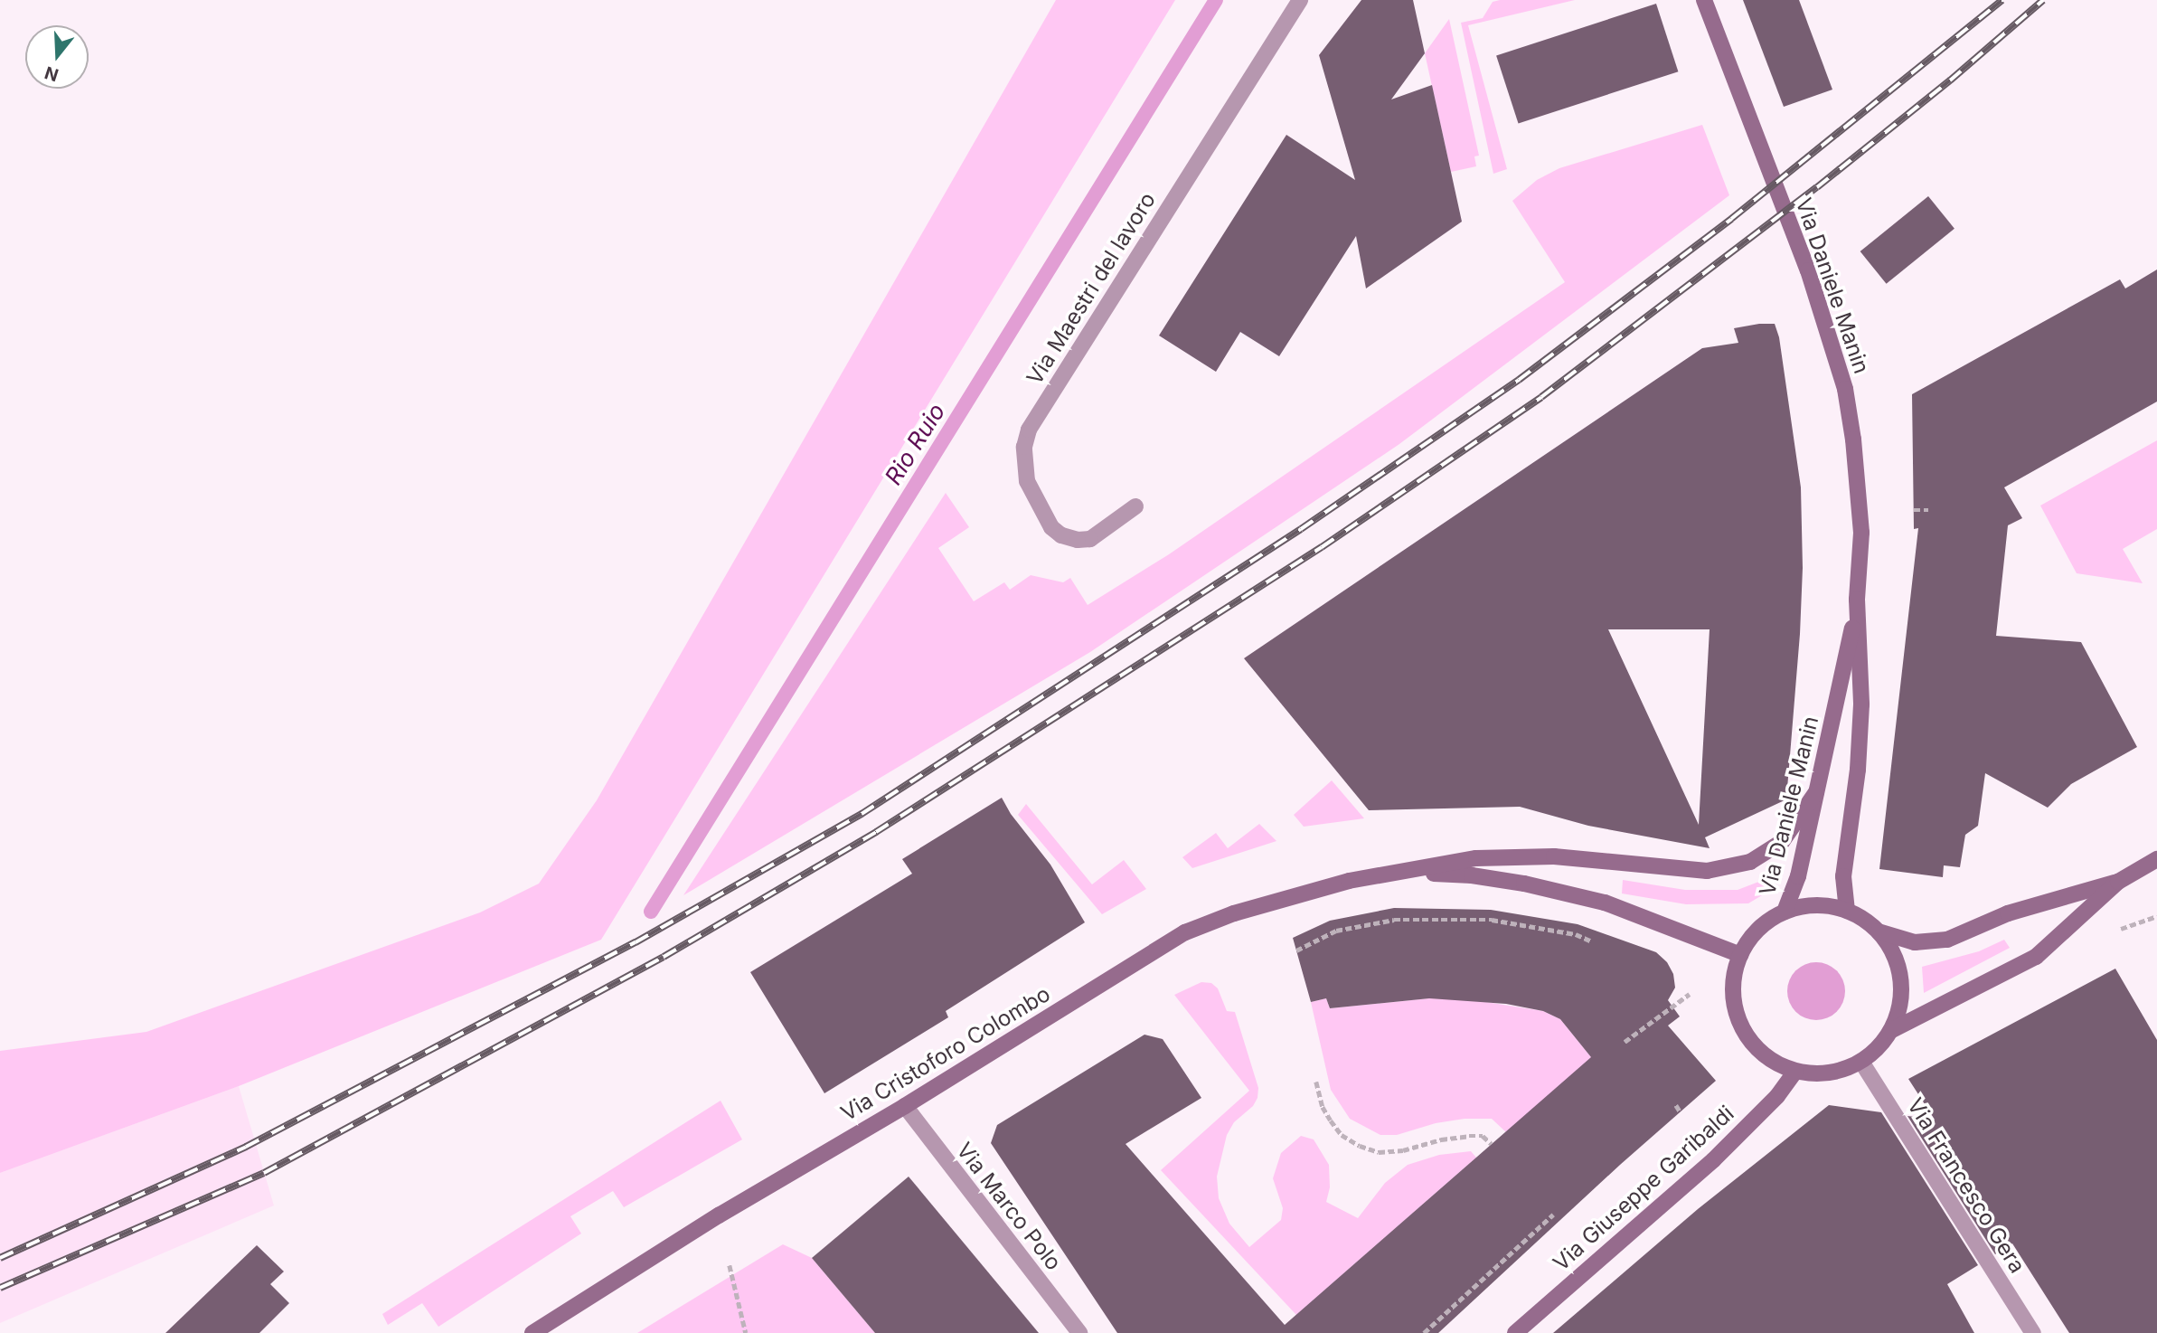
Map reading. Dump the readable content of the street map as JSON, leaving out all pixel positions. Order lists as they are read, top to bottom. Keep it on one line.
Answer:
{"streets":{"street":["Via Daniele Manin","Via Maestri del lavoro","Via Cristoforo Colombo","Via Francesco Gera","Via Giuseppe Garibaldi","Via Marco Polo"]},"crossings":[["Via Daniele Manin","Via Cristoforo Colombo"],["Via Daniele Manin","Via Francesco Gera"],["Via Daniele Manin","Via Giuseppe Garibaldi"],["Via Cristoforo Colombo","Via Francesco Gera"],["Via Cristoforo Colombo","Via Giuseppe Garibaldi"],["Via Cristoforo Colombo","Via Marco Polo"],["Via Francesco Gera","Via Giuseppe Garibaldi"]],"water":["Rio Ruio"],"north":"bottom"}
